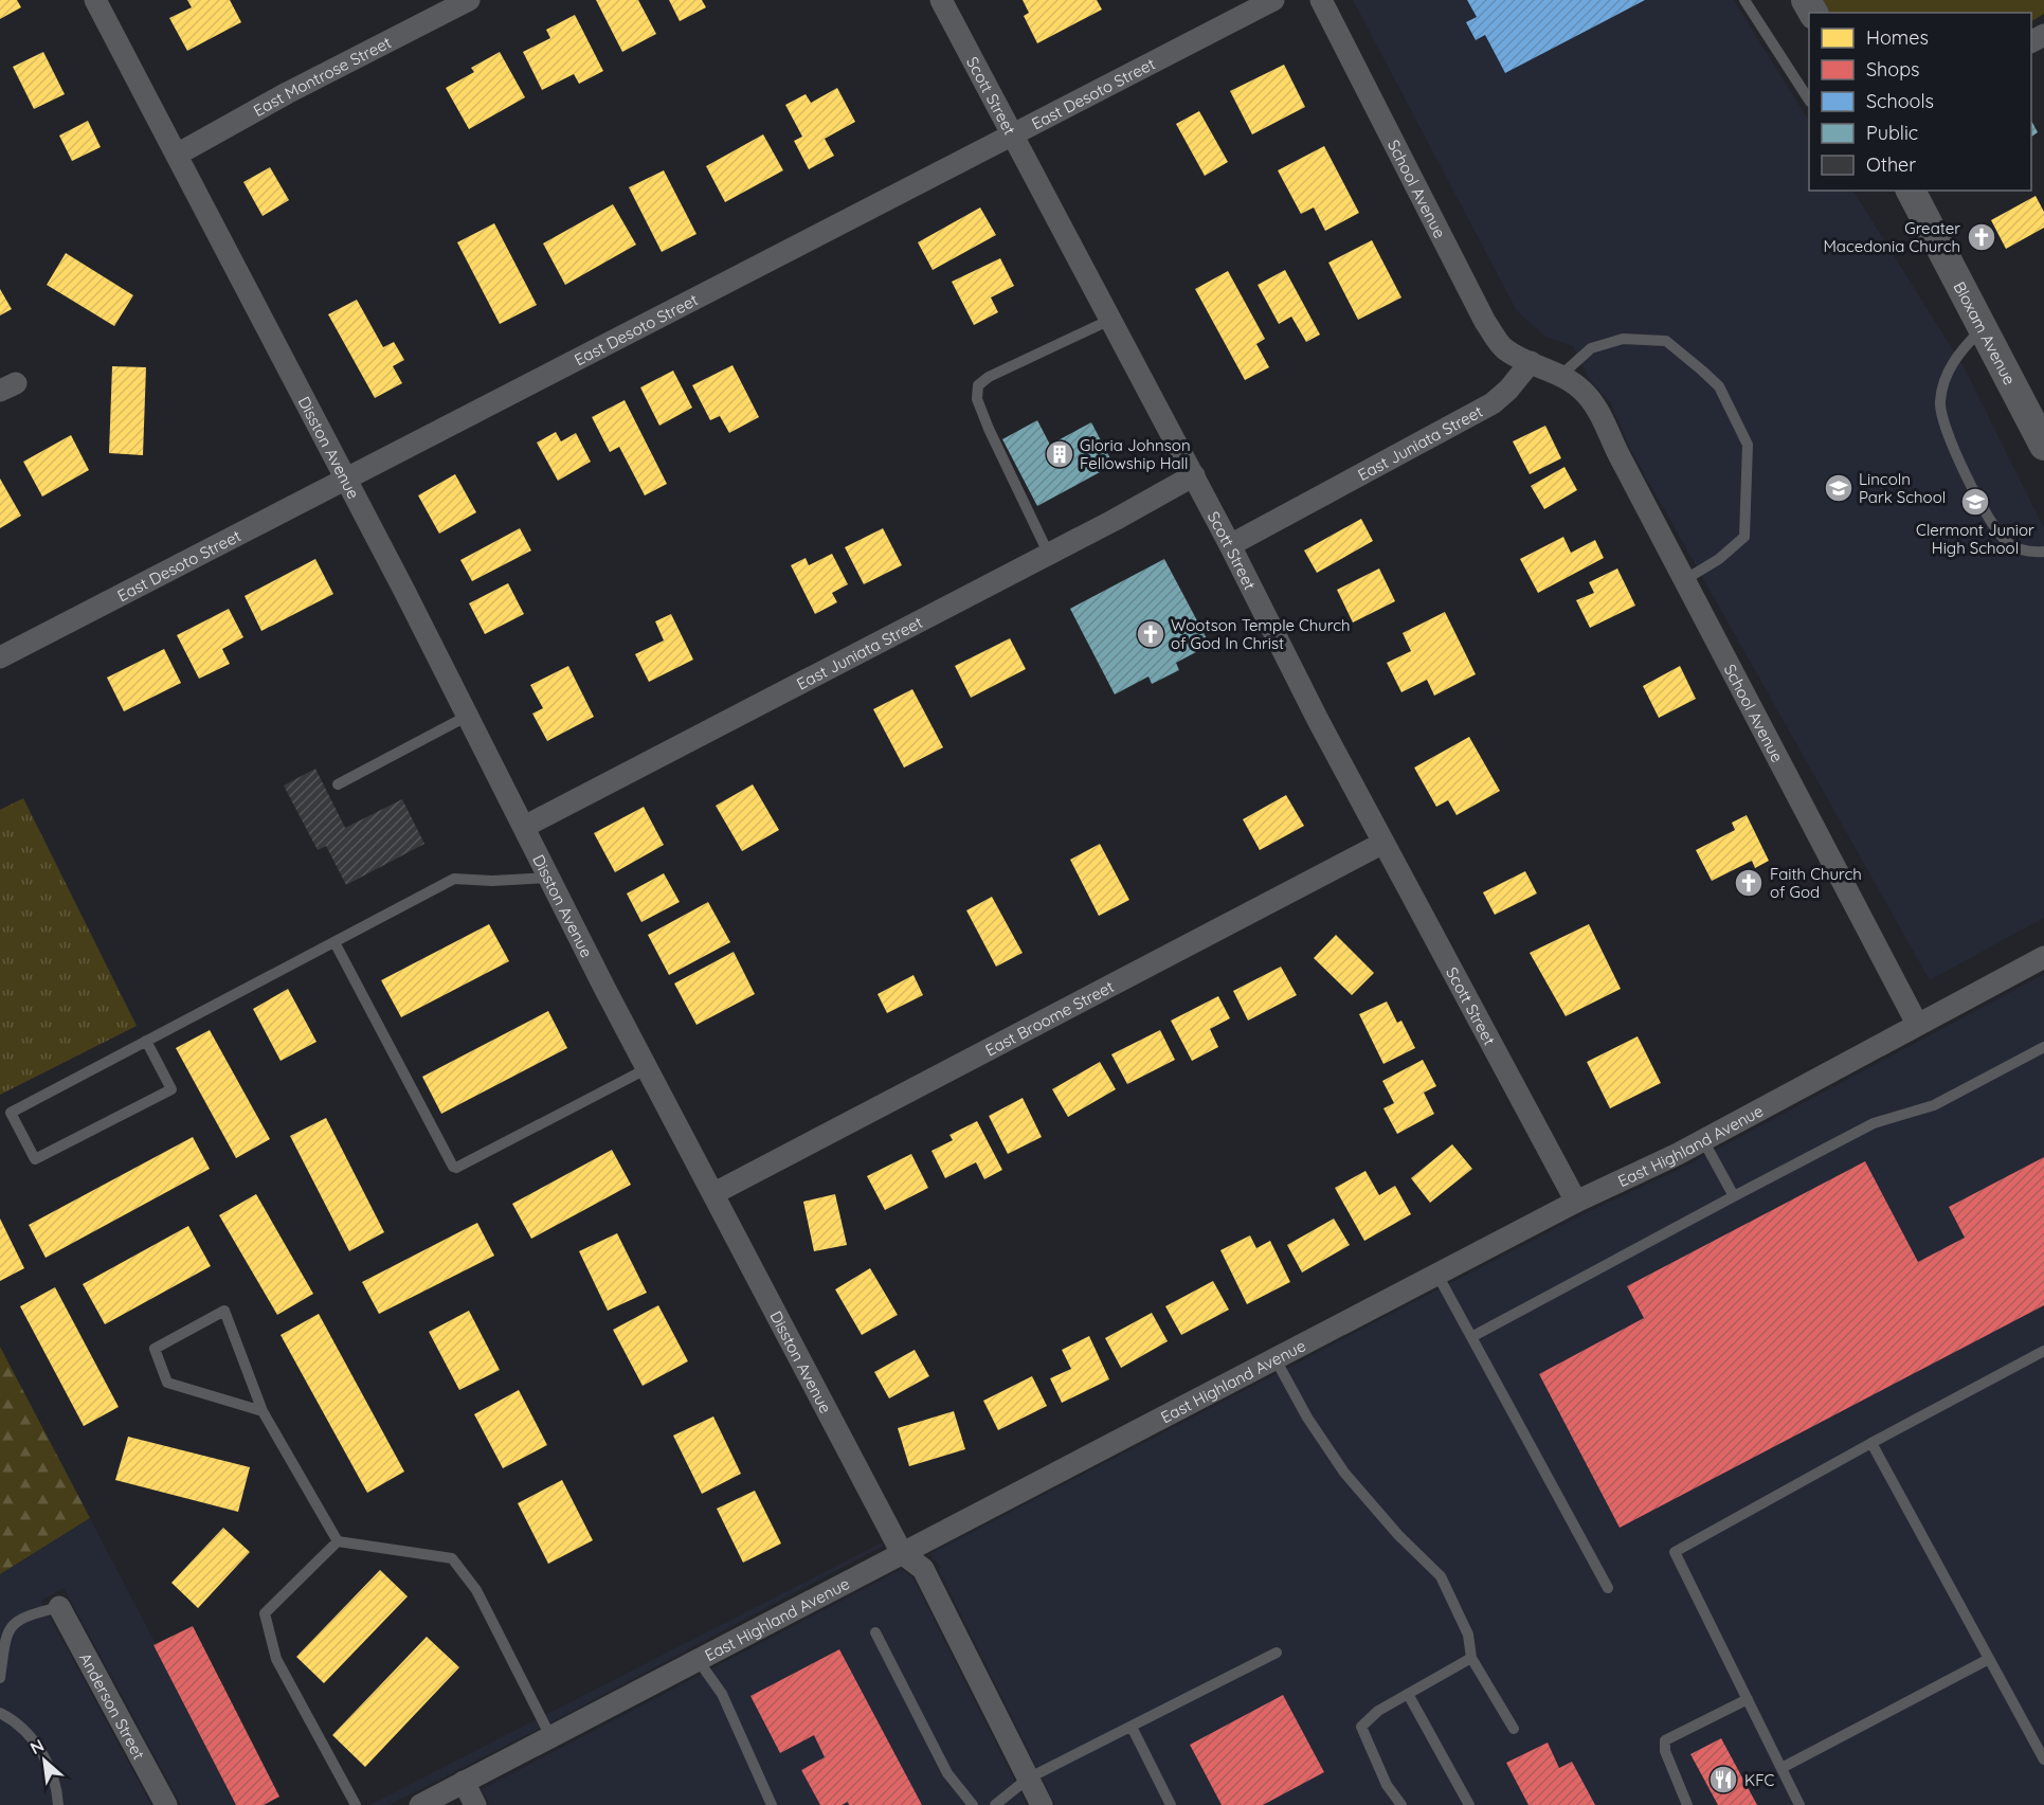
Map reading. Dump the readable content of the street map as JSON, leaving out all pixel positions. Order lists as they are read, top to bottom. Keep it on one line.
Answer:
{"streets":{"street":["East Montrose Street","East Desoto Street","Scott Street","School Avenue","Bloxam Avenue","East Juniata Street","Disston Avenue","East Broome Street","East Highland Avenue","Anderson Street"]},"crossings":[["East Montrose Street","Disston Avenue"],["East Desoto Street","Scott Street"],["East Desoto Street","Disston Avenue"],["Scott Street","East Juniata Street"],["Scott Street","East Broome Street"],["Scott Street","East Highland Avenue"],["School Avenue","East Juniata Street"],["School Avenue","East Highland Avenue"],["East Juniata Street","Disston Avenue"],["Disston Avenue","East Broome Street"],["Disston Avenue","East Highland Avenue"]],"places":{"church":["Greater Macedonia Church","Wootson Temple Church of God In Christ","Faith Church of God"],"building":["Gloria Johnson Fellowship Hall"],"school or university":["Lincoln Park School","Clermont Junior High School"],"restaurant":["KFC"]},"legend":["Homes","Shops","Schools","Public","Other"],"north":"top left"}
